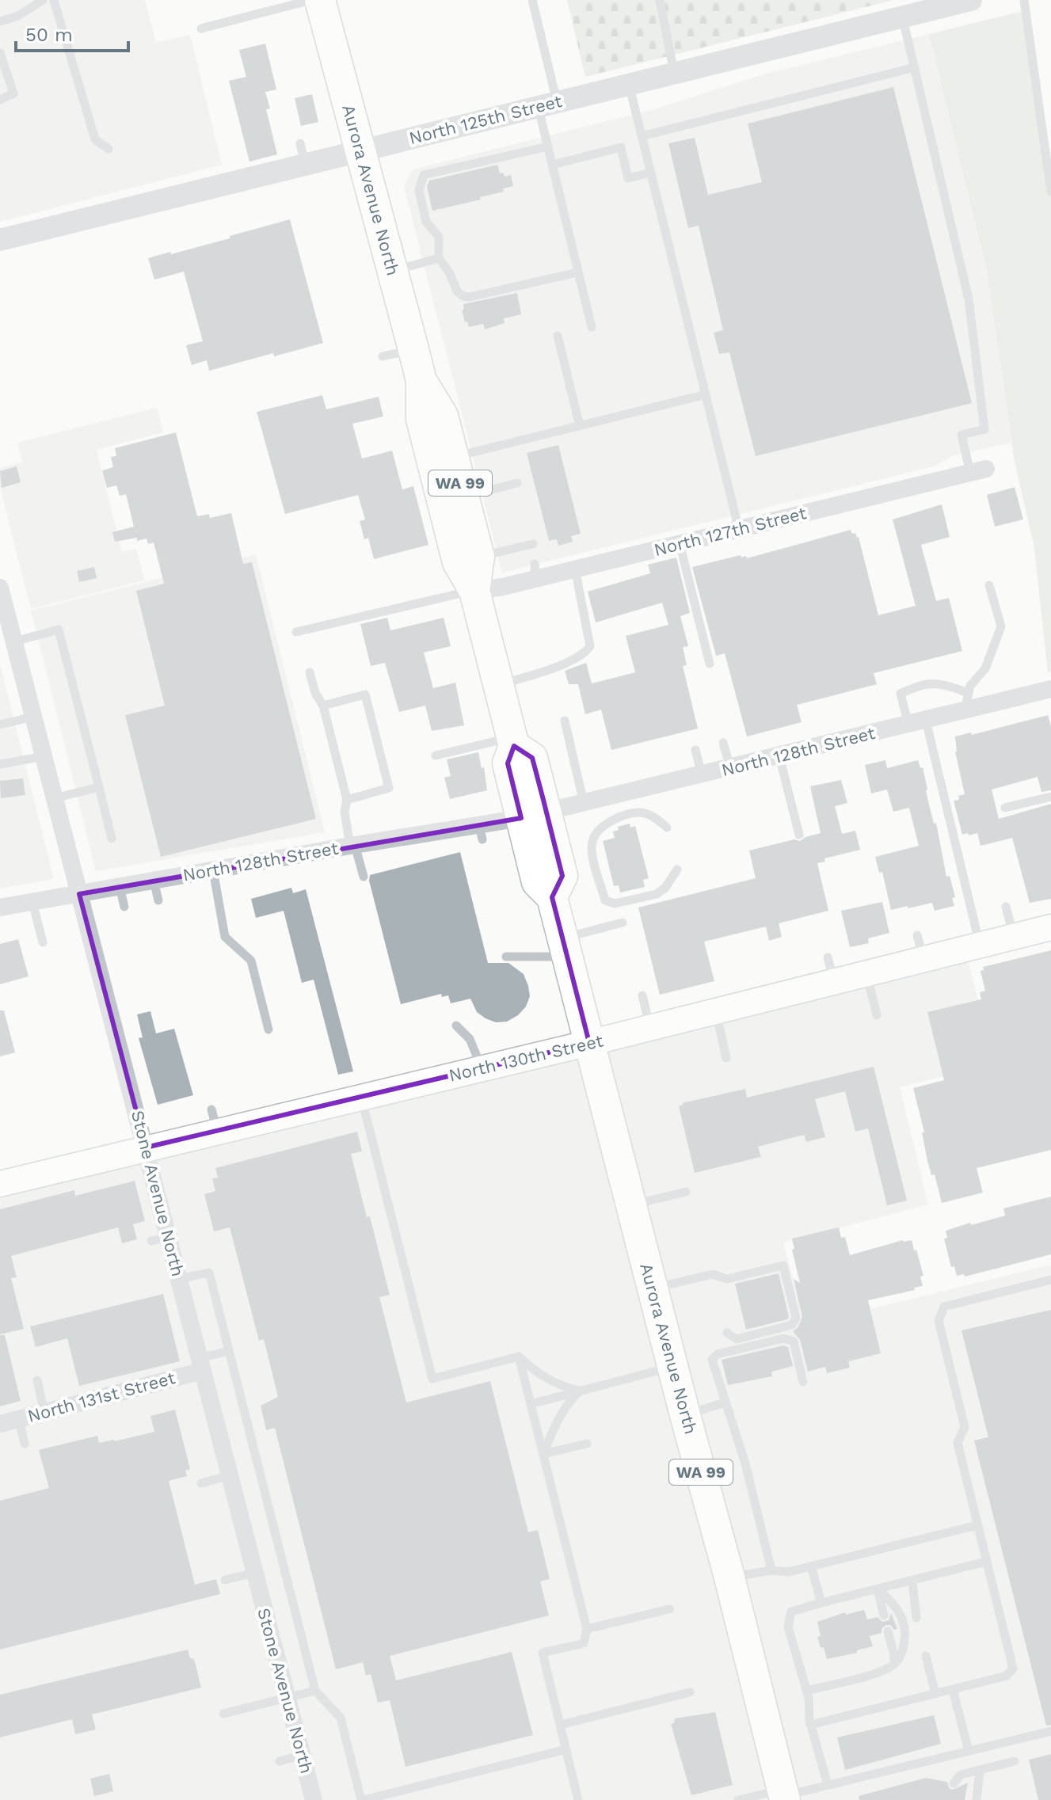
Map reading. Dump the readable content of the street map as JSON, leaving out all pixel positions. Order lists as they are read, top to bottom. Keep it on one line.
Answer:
{"streets":{"highway":["Aurora Avenue North","WA 99"],"main road":["North 130th Street"],"street":["North 125th Street","North 127th Street","North 128th Street","Stone Avenue North","North 131st Street"]},"crossings":[["North 125th Street","Aurora Avenue North"],["Aurora Avenue North","North 127th Street"],["Aurora Avenue North","North 128th Street"],["Aurora Avenue North","North 130th Street"],["North 128th Street","Stone Avenue North"],["North 130th Street","Stone Avenue North"],["Stone Avenue North","North 131st Street"]],"scale_bar":"50 m"}
